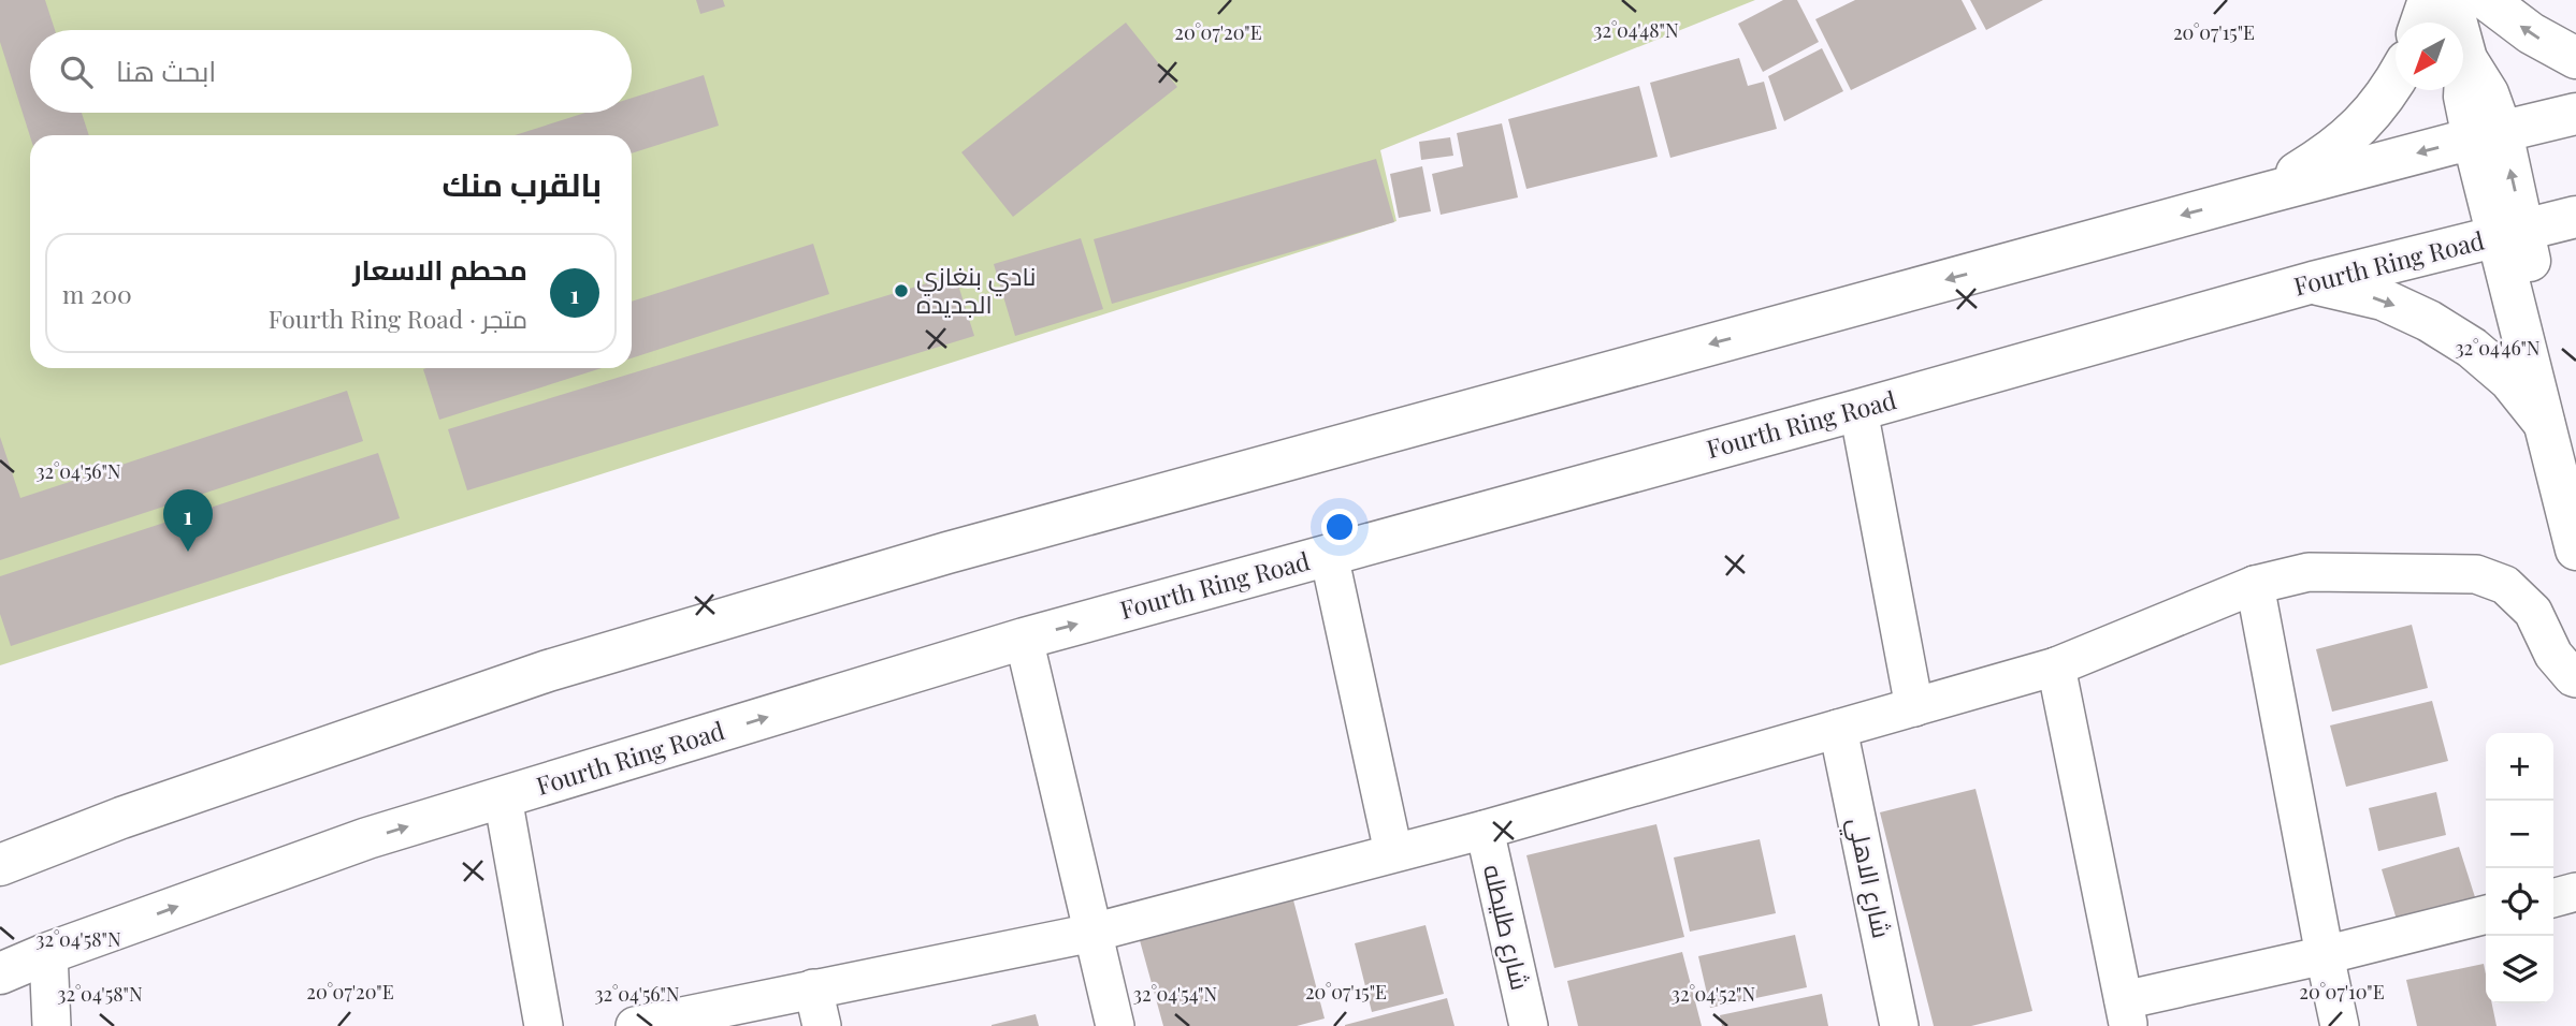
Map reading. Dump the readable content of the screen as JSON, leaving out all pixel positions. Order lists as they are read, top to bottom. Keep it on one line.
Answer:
{"streets":{"main road":["Fourth Ring Road"],"street":["شارع الاهلي","شارع طليطله"]},"places":["نادي بنغازي الجديده"],"north":"bottom left","page":{"search":"ابحث هنا","heading":"بالقرب منك","list":[{"mark":"1","name":"محطم الاسعار","note":"متجر · Fourth Ring Road","value":"200 m"}],"pins":"1","map_buttons":["+","−"]},"coordinates":["32°04'48\"N","20°07'20\"E","20°07'15\"E","32°04'46\"N","32°04'56\"N","32°04'58\"N","20°07'10\"E","32°04'54\"N","32°04'52\"N"]}
